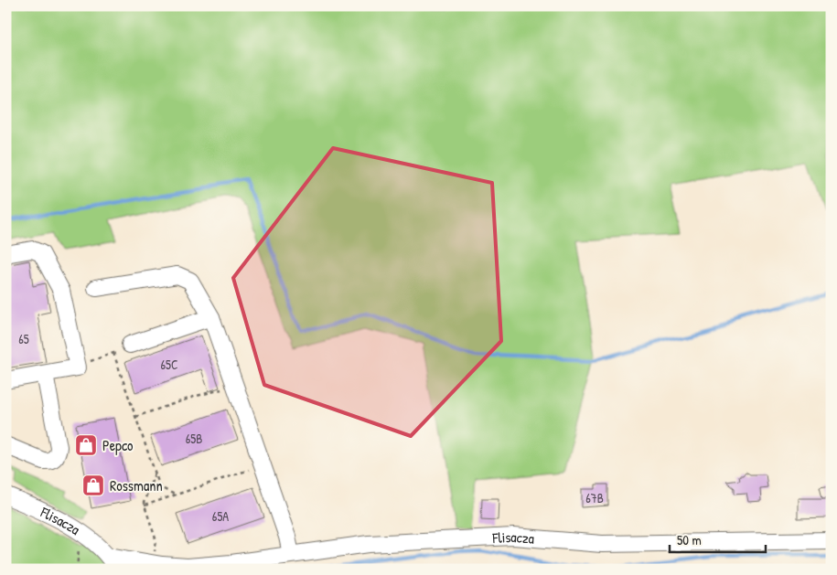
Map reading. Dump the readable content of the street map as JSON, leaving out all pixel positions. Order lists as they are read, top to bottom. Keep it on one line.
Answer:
{"streets":{"street":["Flisacza"]},"places":{"shop":["Pepco","Rossmann"]},"house_numbers":["65","65C","65B","67B","65A"],"scale_bar":"50 m"}
